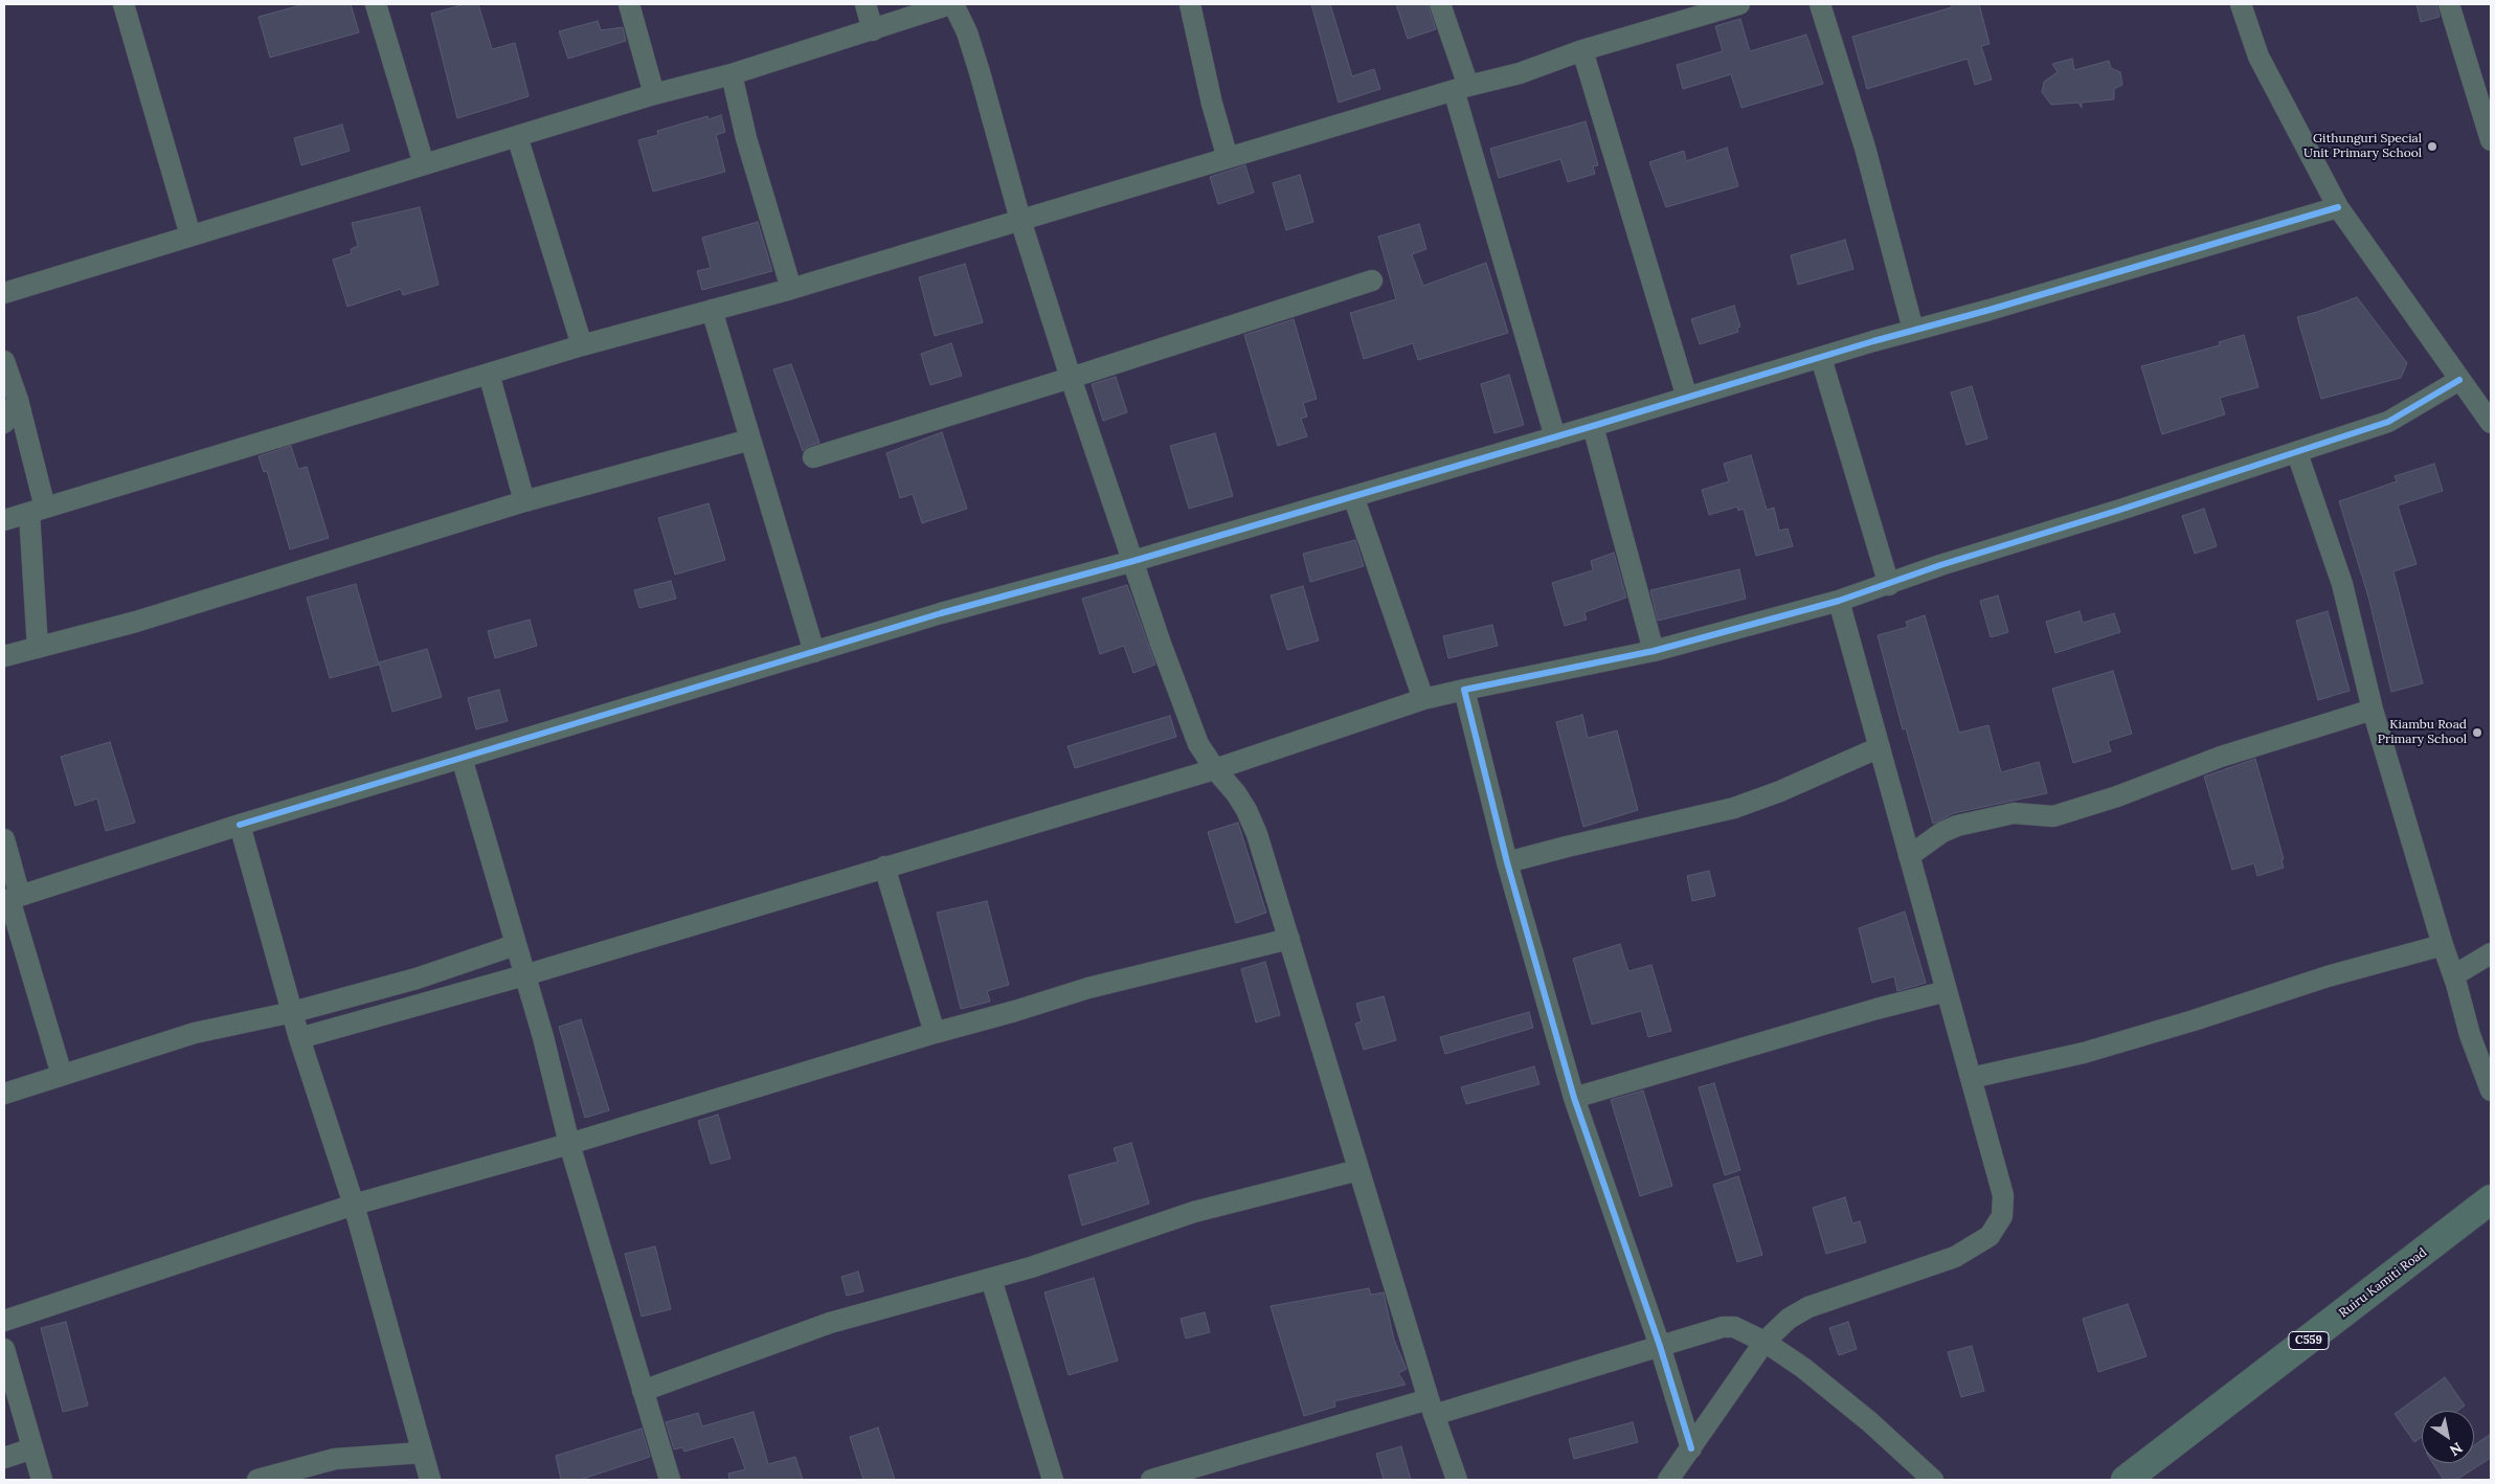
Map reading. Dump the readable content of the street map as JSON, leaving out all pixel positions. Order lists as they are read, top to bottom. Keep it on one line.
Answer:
{"streets":{"main road":["Ruiru Kamiti Road","C559"]},"places":["Githunguri Special Unit Primary School","Kiambu Road Primary School"],"north":"bottom right"}
